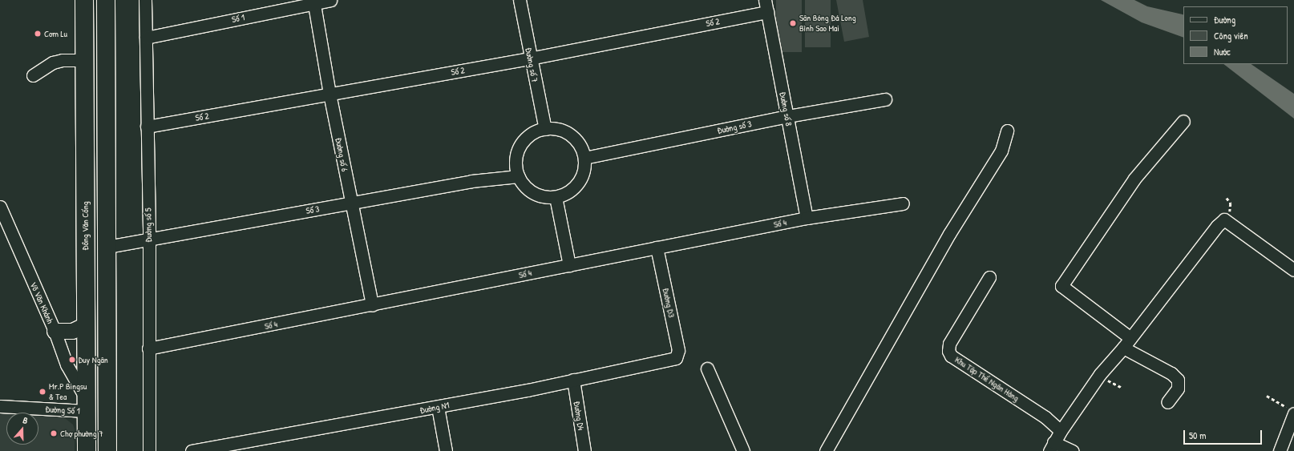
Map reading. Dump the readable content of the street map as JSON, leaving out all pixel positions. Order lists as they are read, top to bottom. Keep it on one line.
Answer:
{"streets":{"highway":["Đồng Văn Cống"],"street":["Số 1","Số 2","Đường số 7","Đường số 8","Đường số 3","Đường số 6","Số 3","Số 4","Đường số 5","Võ Văn Khánh","Đường D3","Khu Tập Thể Ngân Hàng","Đường N1","Đường Số 1","Đường D4"]},"crossings":[["Số 1","Đường số 6"],["Số 1","Đường số 5"],["Số 2","Đường số 7"],["Số 2","Đường số 8"],["Số 2","Đường số 6"],["Số 2","Đường số 5"],["Đường số 7","Đường số 3"],["Đường số 7","Số 3"],["Đường số 8","Đường số 3"],["Đường số 8","Số 4"],["Đường số 3","Số 3"],["Đường số 6","Số 3"],["Đường số 6","Số 4"],["Số 3","Đường số 5"],["Số 4","Đường số 5"],["Số 4","Đường D3"],["Đồng Văn Cống","Võ Văn Khánh"],["Đồng Văn Cống","Đường Số 1"],["Võ Văn Khánh","Đường Số 1"],["Đường D3","Đường N1"],["Đường N1","Đường D4"]],"places":["Sân Bóng Đá Long Bình Sao Mai","Cơm Lu","Duy Ngân","Mr.P Bingsu & Tea","Chợ phường 7"],"legend":["Đường","Công viên","Nước"],"scale_bar":"50 m","north":"top"}
